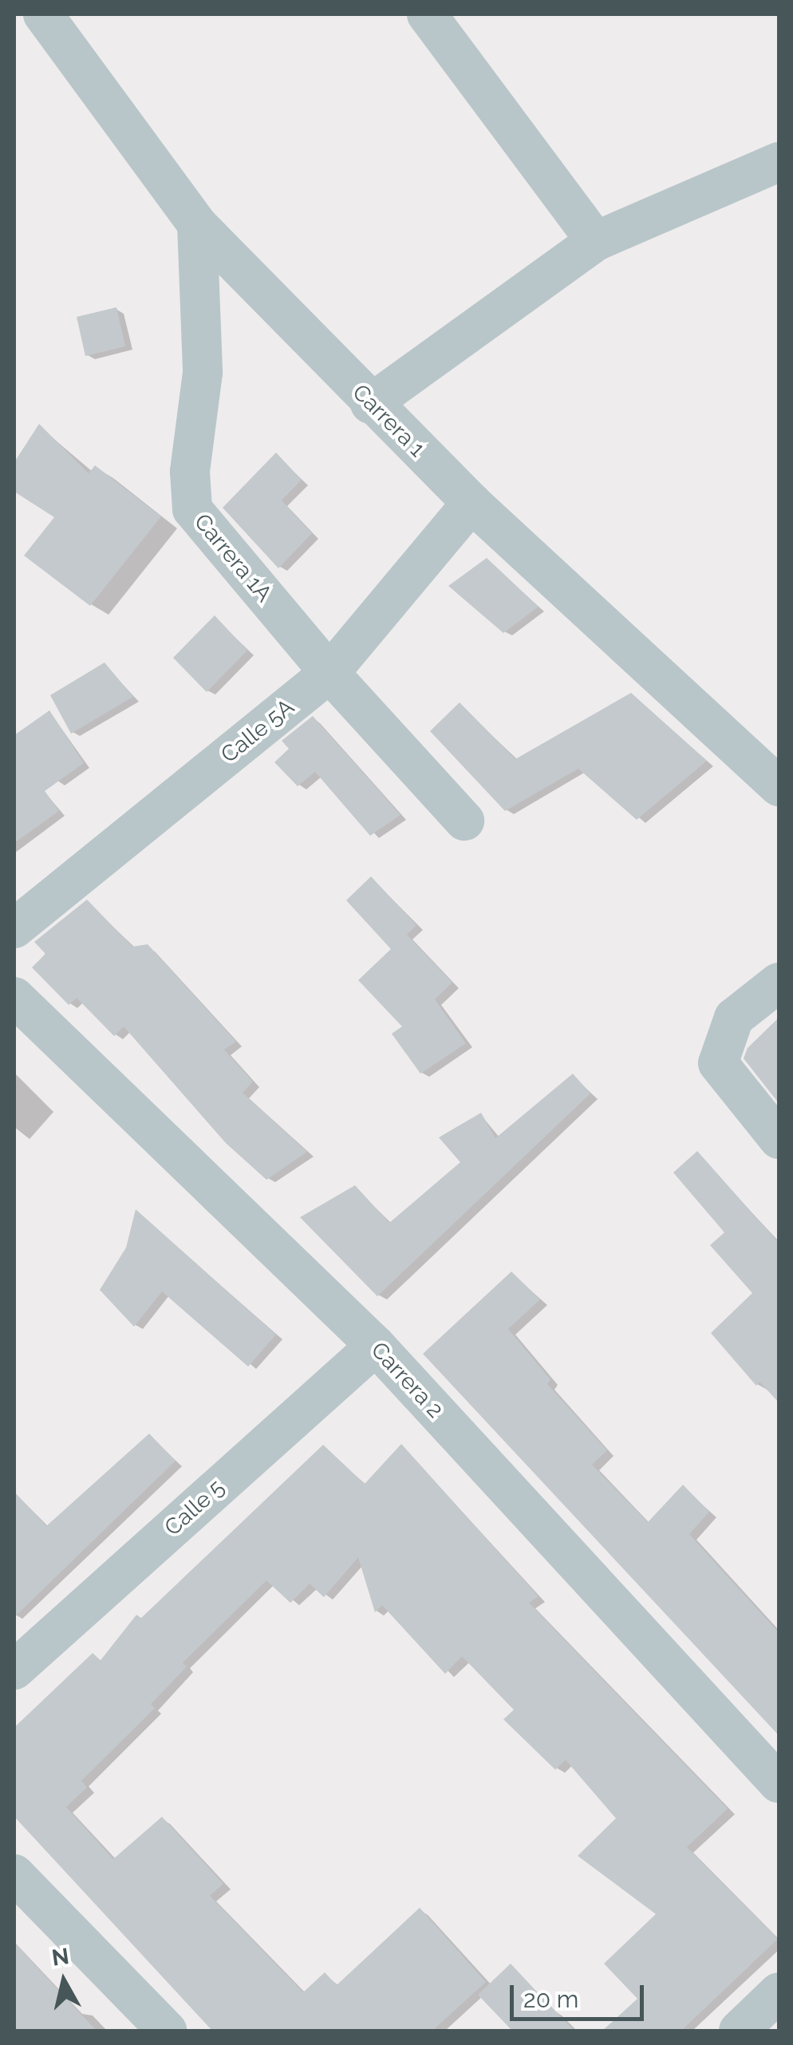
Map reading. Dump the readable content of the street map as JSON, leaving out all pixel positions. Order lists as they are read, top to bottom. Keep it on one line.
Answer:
{"streets":{"street":["Carrera 1","Carrera 1A","Calle 5A","Carrera 2","Calle 5"]},"crossings":[["Carrera 1","Carrera 1A"],["Carrera 1","Calle 5A"],["Carrera 1A","Calle 5A"],["Carrera 2","Calle 5"]],"scale_bar":"20 m","north":"top"}
